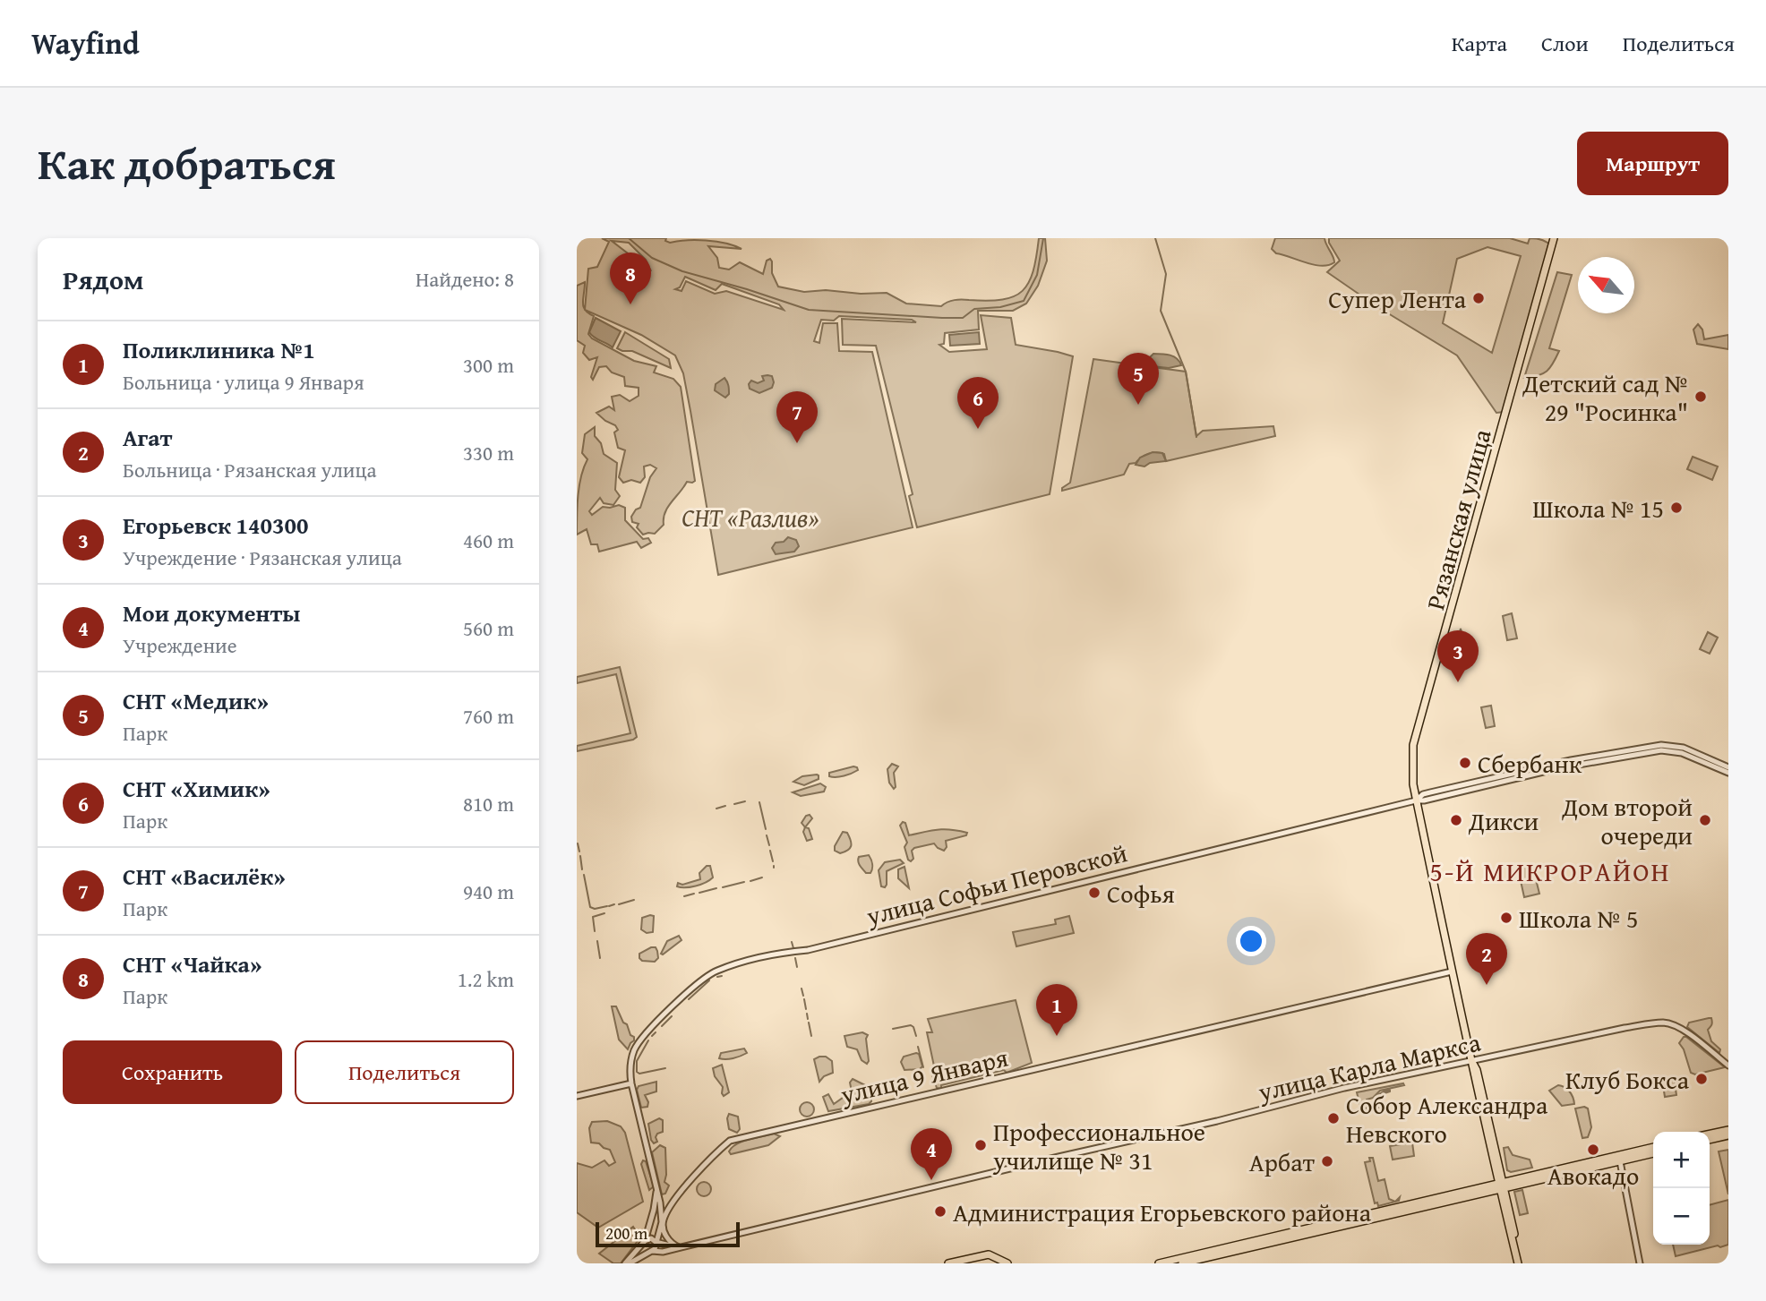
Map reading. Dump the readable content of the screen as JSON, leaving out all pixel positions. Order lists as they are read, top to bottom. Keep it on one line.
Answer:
{"streets":{"main road":["Рязанская улица"],"street":["улица Софьи Перовской","улица Карла Маркса","улица 9 Января"]},"crossings":[["Рязанская улица","улица Софьи Перовской"],["Рязанская улица","улица Карла Маркса"],["Рязанская улица","улица 9 Января"]],"districts":["5-Й МИКРОРАЙОН"],"parks":["СНТ «Разлив»"],"places":["Супер Лента","Детский сад № 29 \"Росинка\"","Школа № 15","Сбербанк","Дикси","Дом второй очереди","Софья","Школа № 5","Клуб Бокса","Собор Александра Невского","Профессиональное училище № 31","Авокадо","Арбат","Администрация Егорьевского района"],"scale_bar":"200 m","north":"top left","page":{"header":"Wayfind","nav":["Карта","Слои","Поделиться"],"title":"Как добраться","buttons":["Маршрут",["Сохранить","Поделиться"]],"heading":["Рядом","Найдено: 8"],"pins":["8","5","6","7","3","2","1","4"],"list":[{"mark":"1","name":"Поликлиника №1","note":"Больница · улица 9 Января","value":"300 m"},{"mark":"2","name":"Агат","note":"Больница · Рязанская улица","value":"330 m"},{"mark":"3","name":"Егорьевск 140300","note":"Учреждение · Рязанская улица","value":"460 m"},{"mark":"4","name":"Мои документы","note":"Учреждение","value":"560 m"},{"mark":"5","name":"СНТ «Медик»","note":"Парк","value":"760 m"},{"mark":"6","name":"СНТ «Химик»","note":"Парк","value":"810 m"},{"mark":"7","name":"СНТ «Василёк»","note":"Парк","value":"940 m"},{"mark":"8","name":"СНТ «Чайка»","note":"Парк","value":"1.2 km"}],"map_buttons":["+","−"],"scale":"200 m"}}
